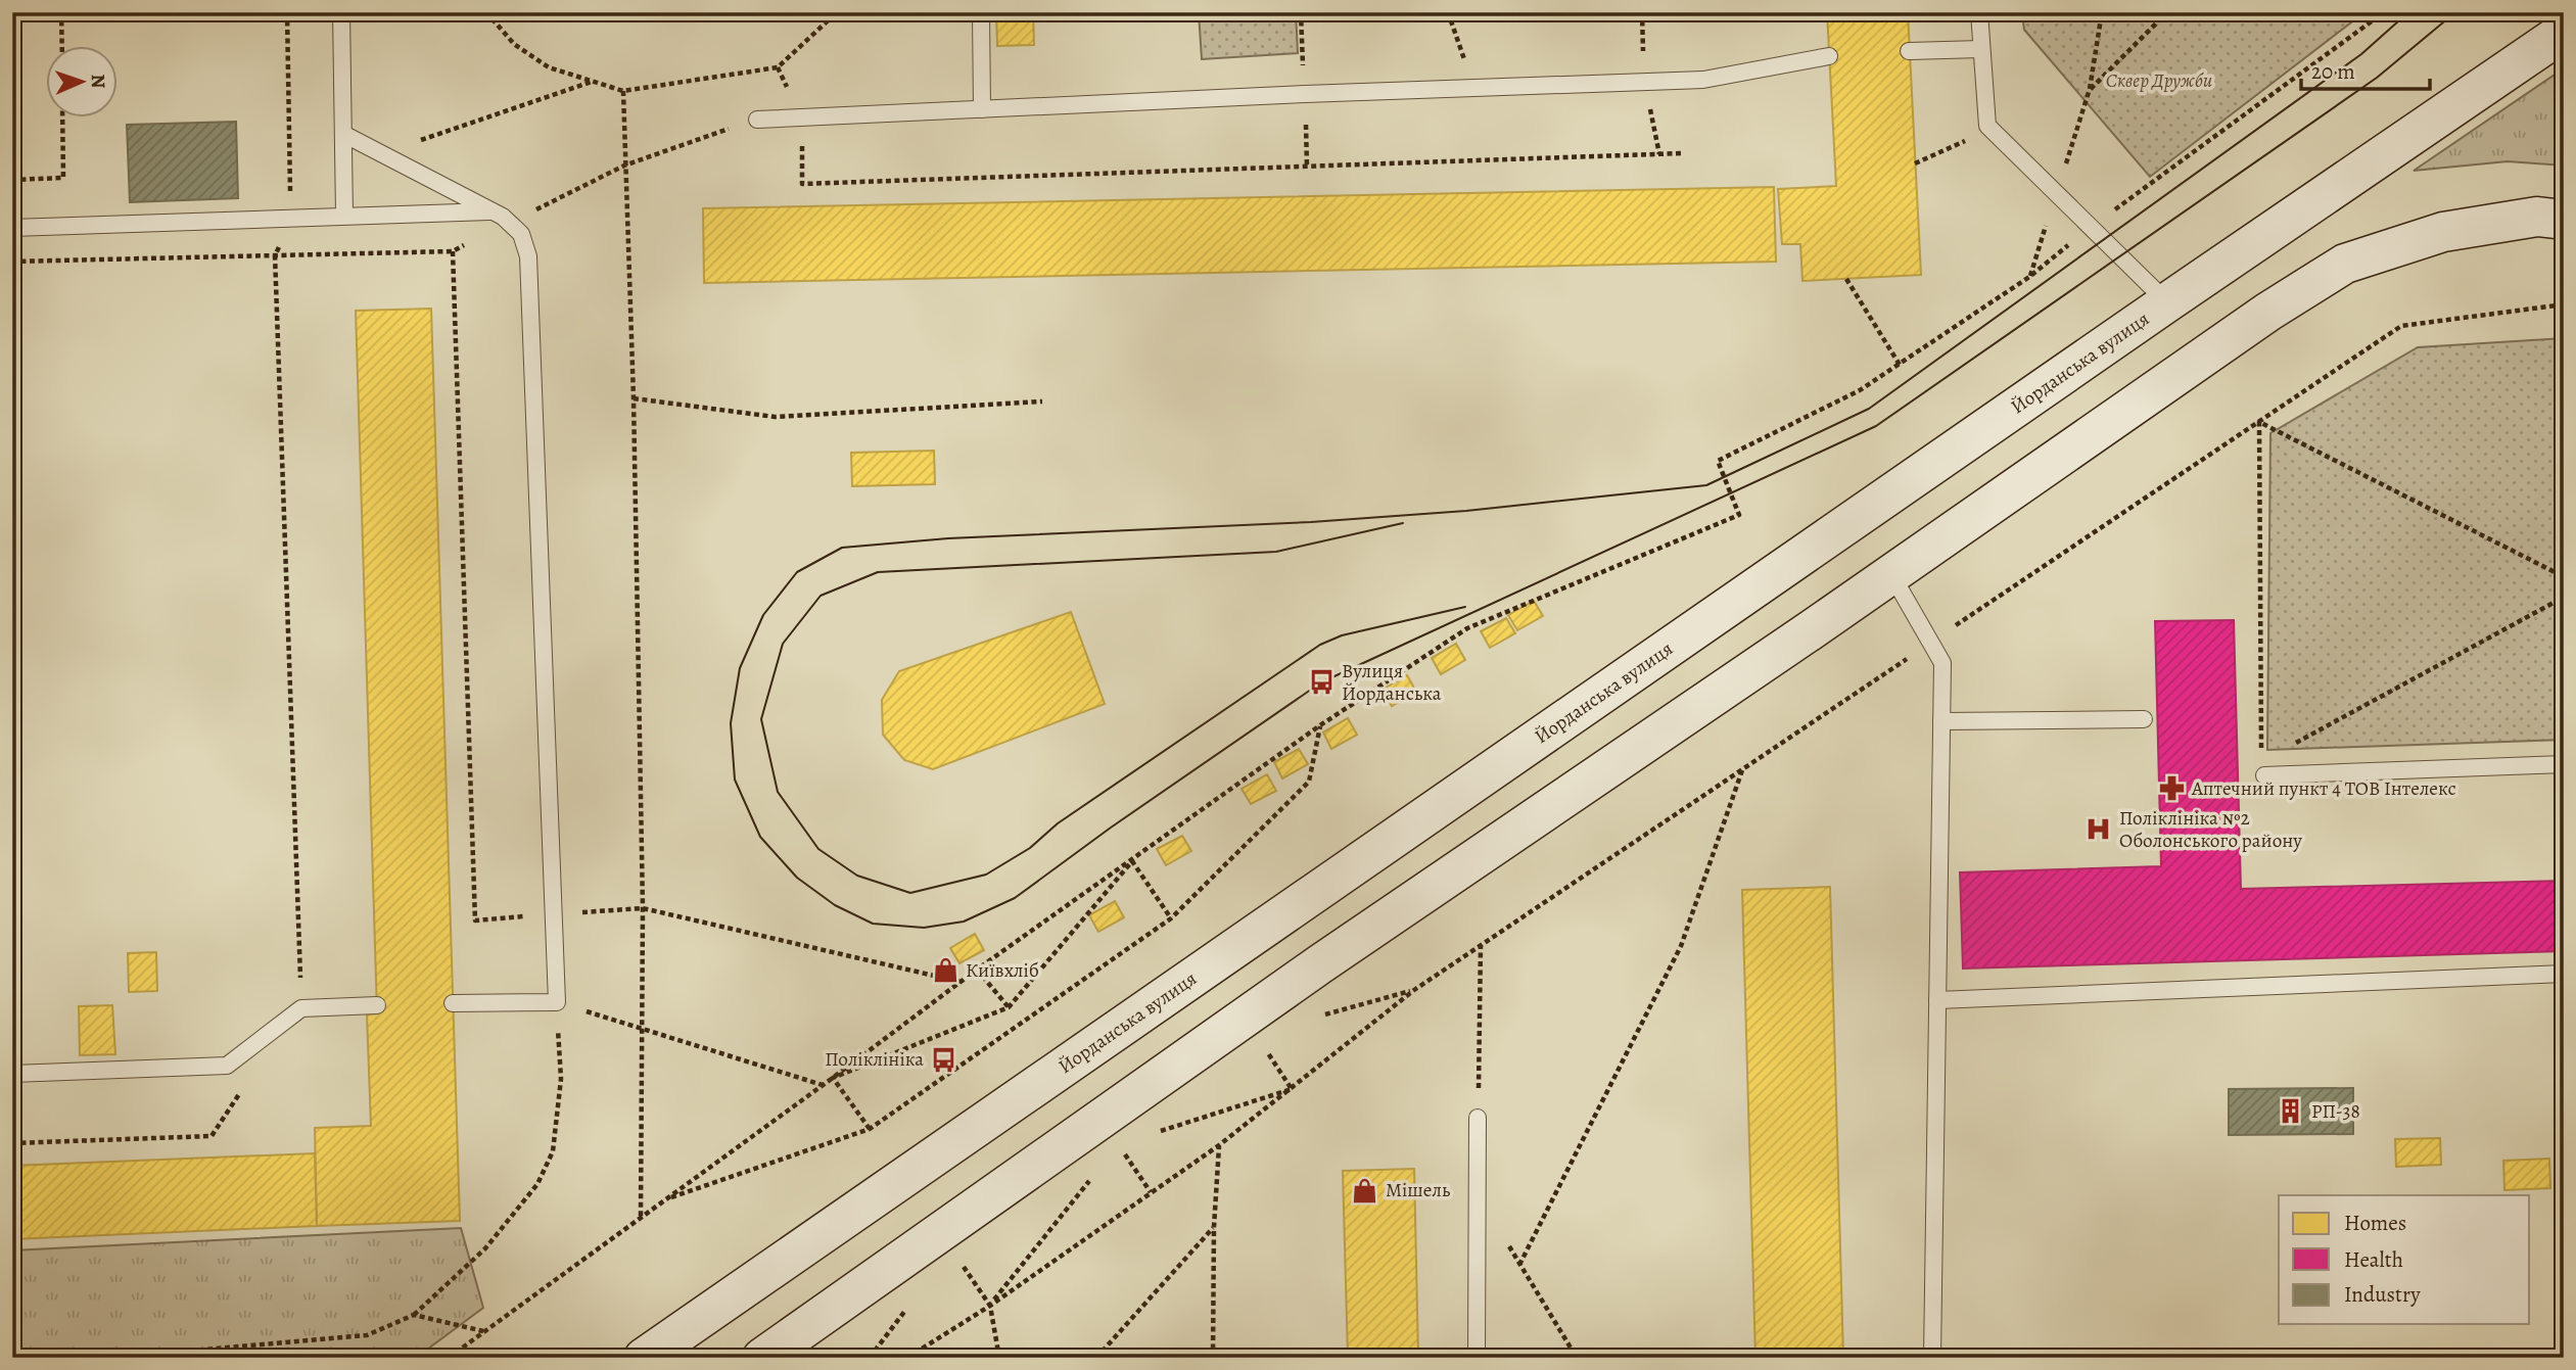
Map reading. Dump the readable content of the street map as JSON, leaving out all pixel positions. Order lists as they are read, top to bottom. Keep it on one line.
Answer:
{"streets":{"main road":["Йорданська вулиця"]},"parks":["Сквер Дружби"],"places":{"bus stop":["Вулиця Йорданська","Поліклініка"],"pharmacy":["Аптечний пункт 4 ТОВ Інтелекс"],"hospital":["Поліклініка №2 Оболонського району"],"shop":["Київхліб","Мішель"],"building":["РП-38"]},"legend":["Homes","Health","Industry"],"scale_bar":"20 m","north":"right"}
